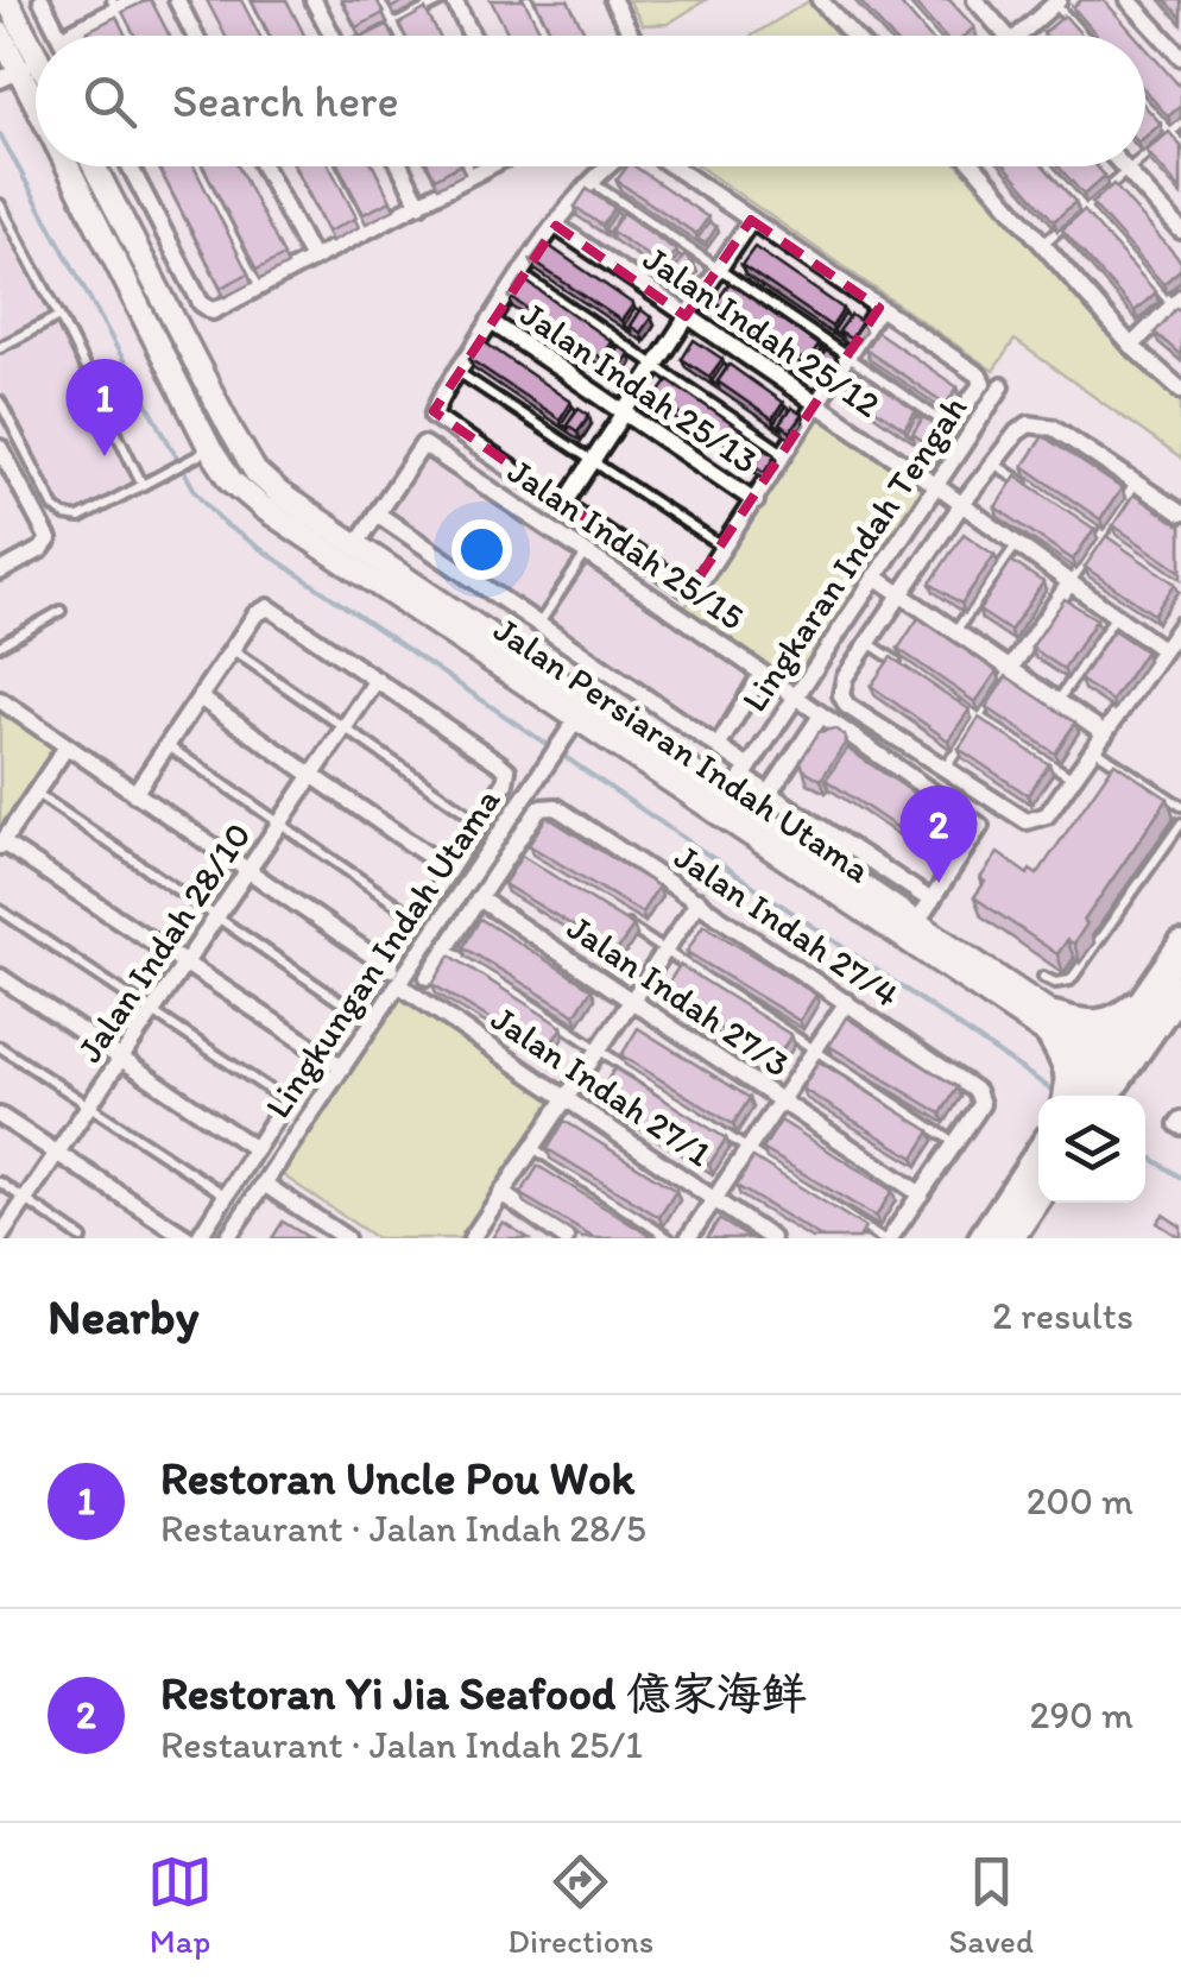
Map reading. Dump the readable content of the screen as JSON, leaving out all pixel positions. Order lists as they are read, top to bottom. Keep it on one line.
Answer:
{"streets":{"main road":["Jalan Persiaran Indah Utama"],"street":["Jalan Indah 25/12","Jalan Indah 25/13","Jalan Indah 25/15","Lingkaran Indah Tengah","Jalan Indah 27/4","Jalan Indah 28/10","Lingkungan Indah Utama","Jalan Indah 27/3","Jalan Indah 27/1"]},"crossings":[["Jalan Indah 25/12","Lingkaran Indah Tengah"],["Jalan Indah 25/15","Lingkaran Indah Tengah"],["Lingkaran Indah Tengah","Jalan Persiaran Indah Utama"],["Jalan Persiaran Indah Utama","Lingkungan Indah Utama"],["Jalan Indah 27/4","Jalan Indah 27/3"],["Jalan Indah 28/10","Jalan Indah 27/1"],["Lingkungan Indah Utama","Jalan Indah 27/1"]],"page":{"search":"Search here","pins":["1","2"],"heading":["Nearby","2 results"],"list":[{"mark":"1","name":"Restoran Uncle Pou Wok","note":"Restaurant · Jalan Indah 28/5","value":"200 m"},{"mark":"2","name":"Restoran Yi Jia Seafood 億家海鲜","note":"Restaurant · Jalan Indah 25/1","value":"290 m"}],"nav":["Map","Directions","Saved"]}}
